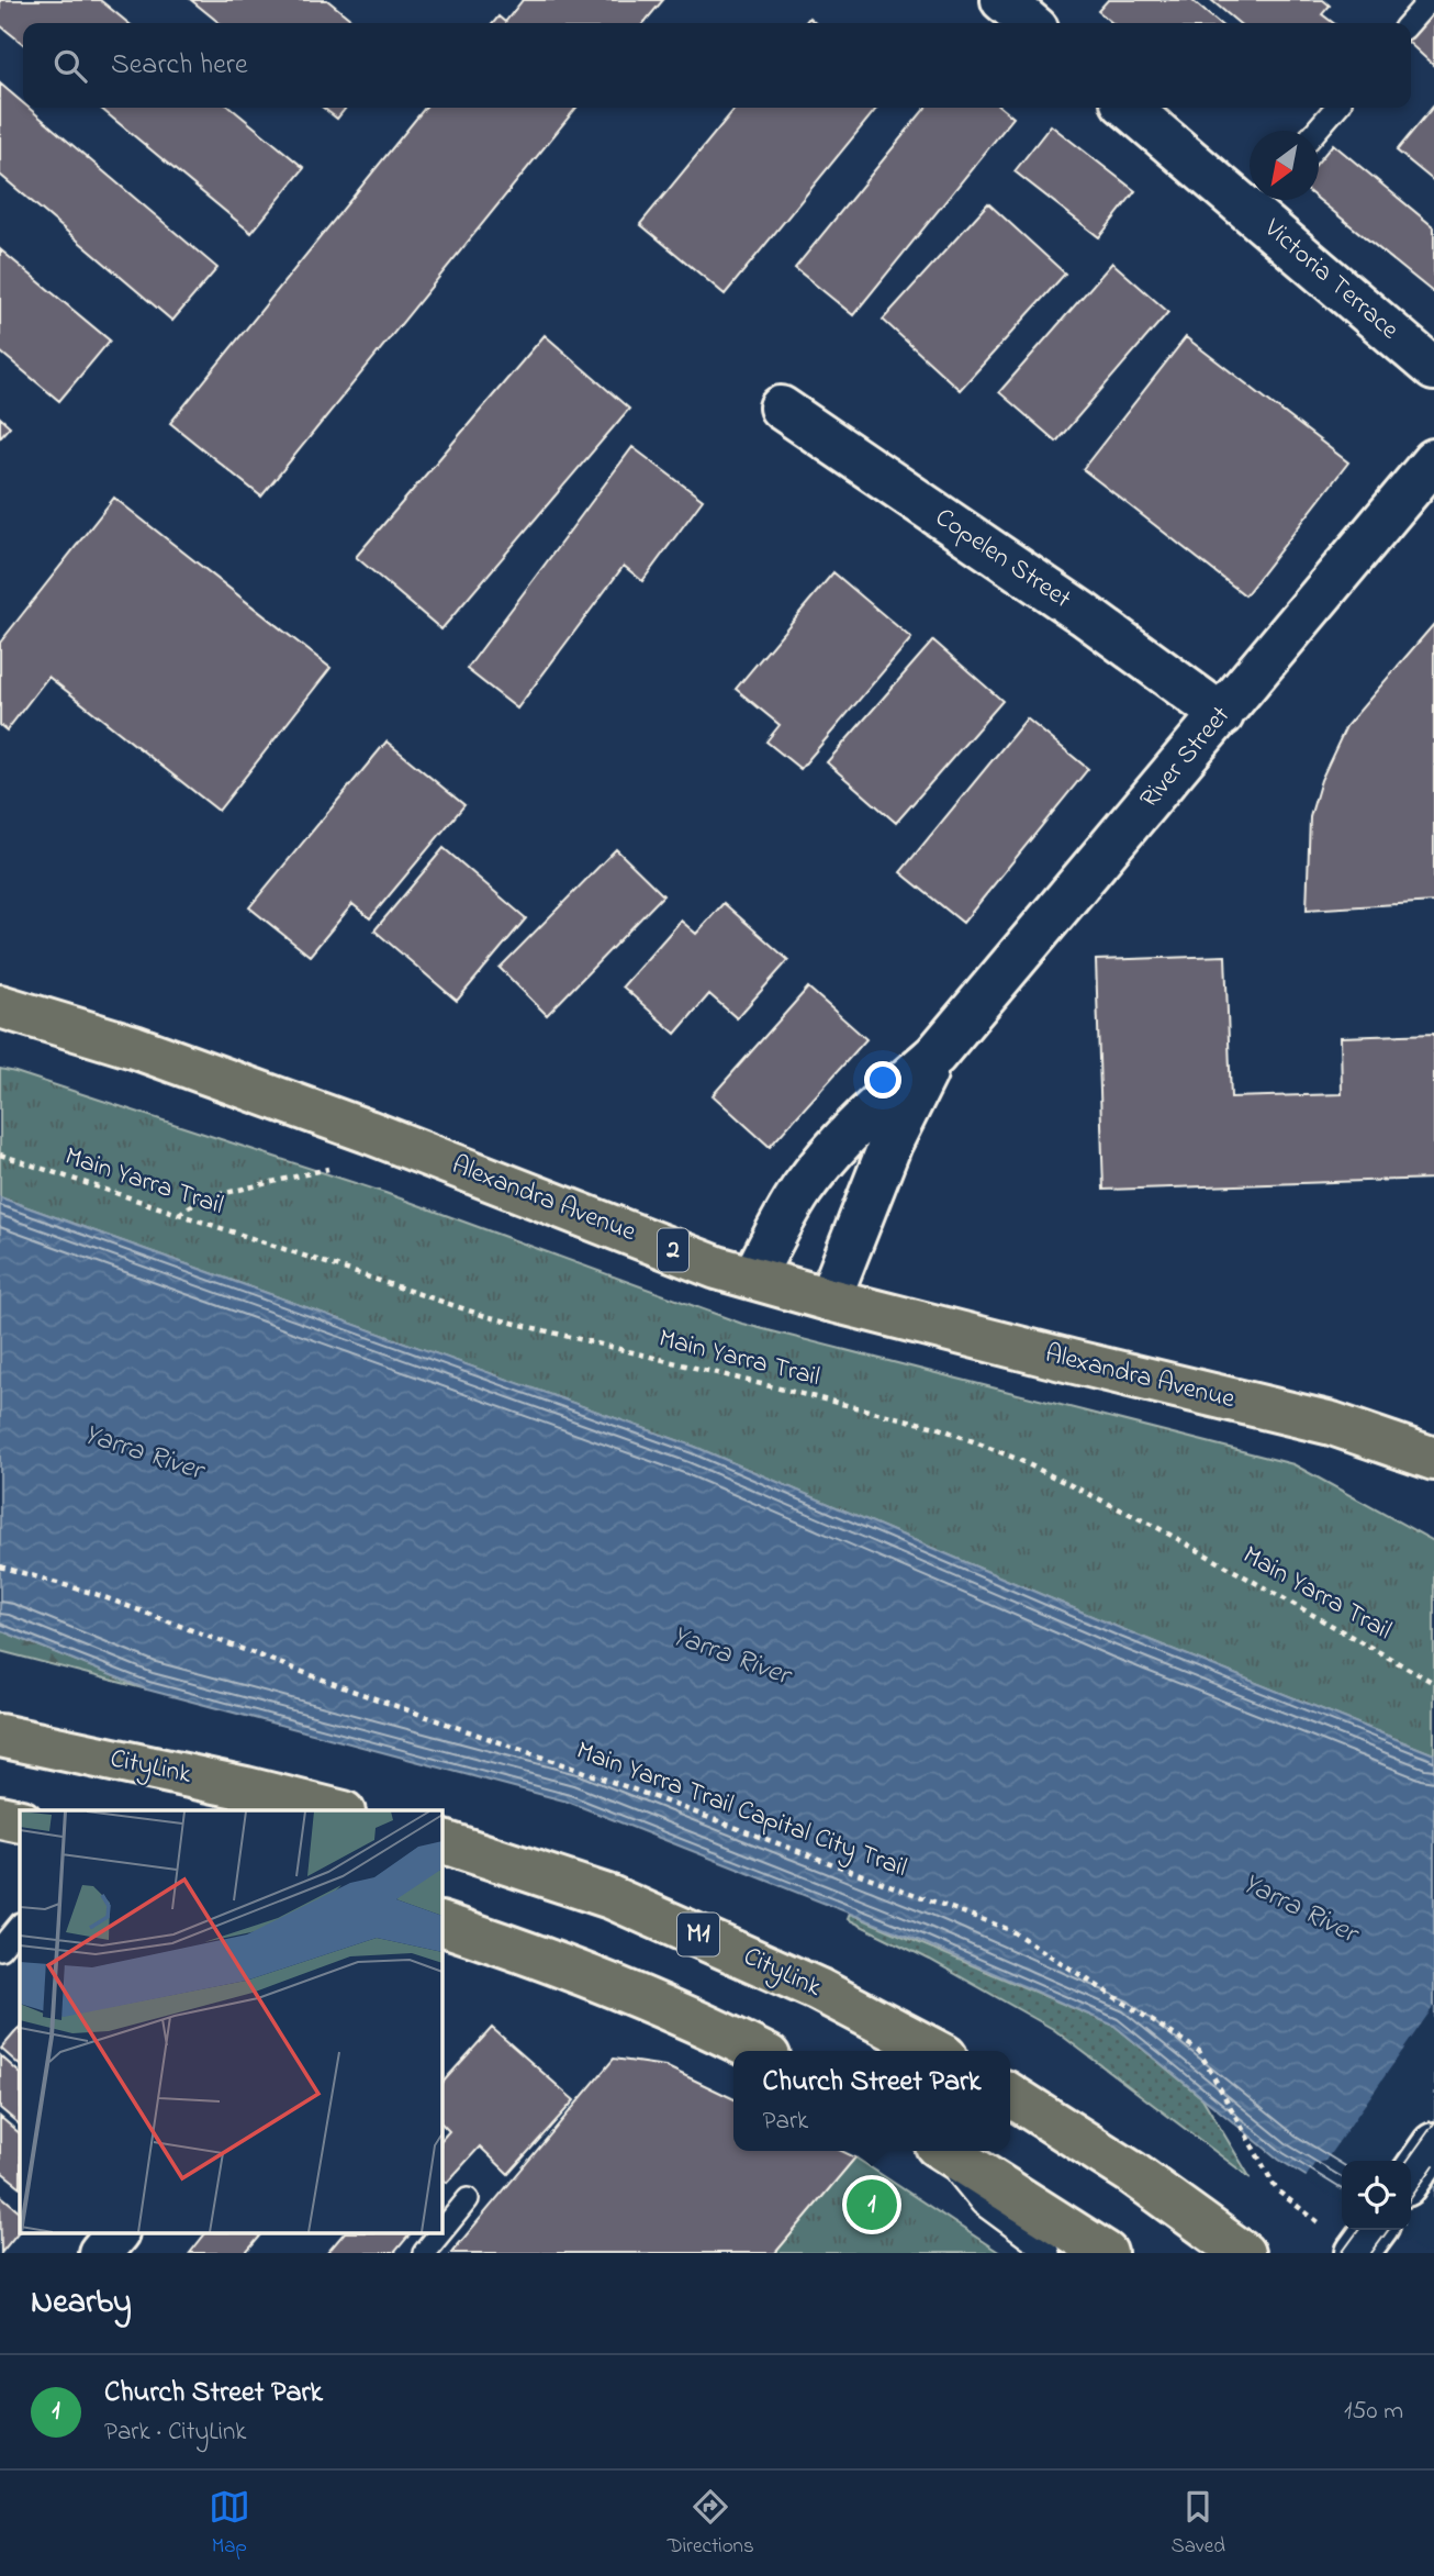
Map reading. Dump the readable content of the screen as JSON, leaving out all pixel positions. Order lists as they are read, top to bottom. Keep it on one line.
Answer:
{"streets":{"main road":["Alexandra Avenue","2","CityLink","M1"],"street":["Victoria Terrace","Copelen Street","River Street"],"path":["Main Yarra Trail","Main Yarra Trail Capital City Trail"]},"crossings":[["Copelen Street","River Street"],["River Street","Alexandra Avenue"]],"water":["Yarra River"],"north":"bottom left","page":{"search":"Search here","popup":["Church Street Park","Park"],"pins":"1","heading":"Nearby","list":[{"mark":"1","name":"Church Street Park","note":"Park · CityLink","value":"150 m"}],"nav":["Map","Directions","Saved"]}}
